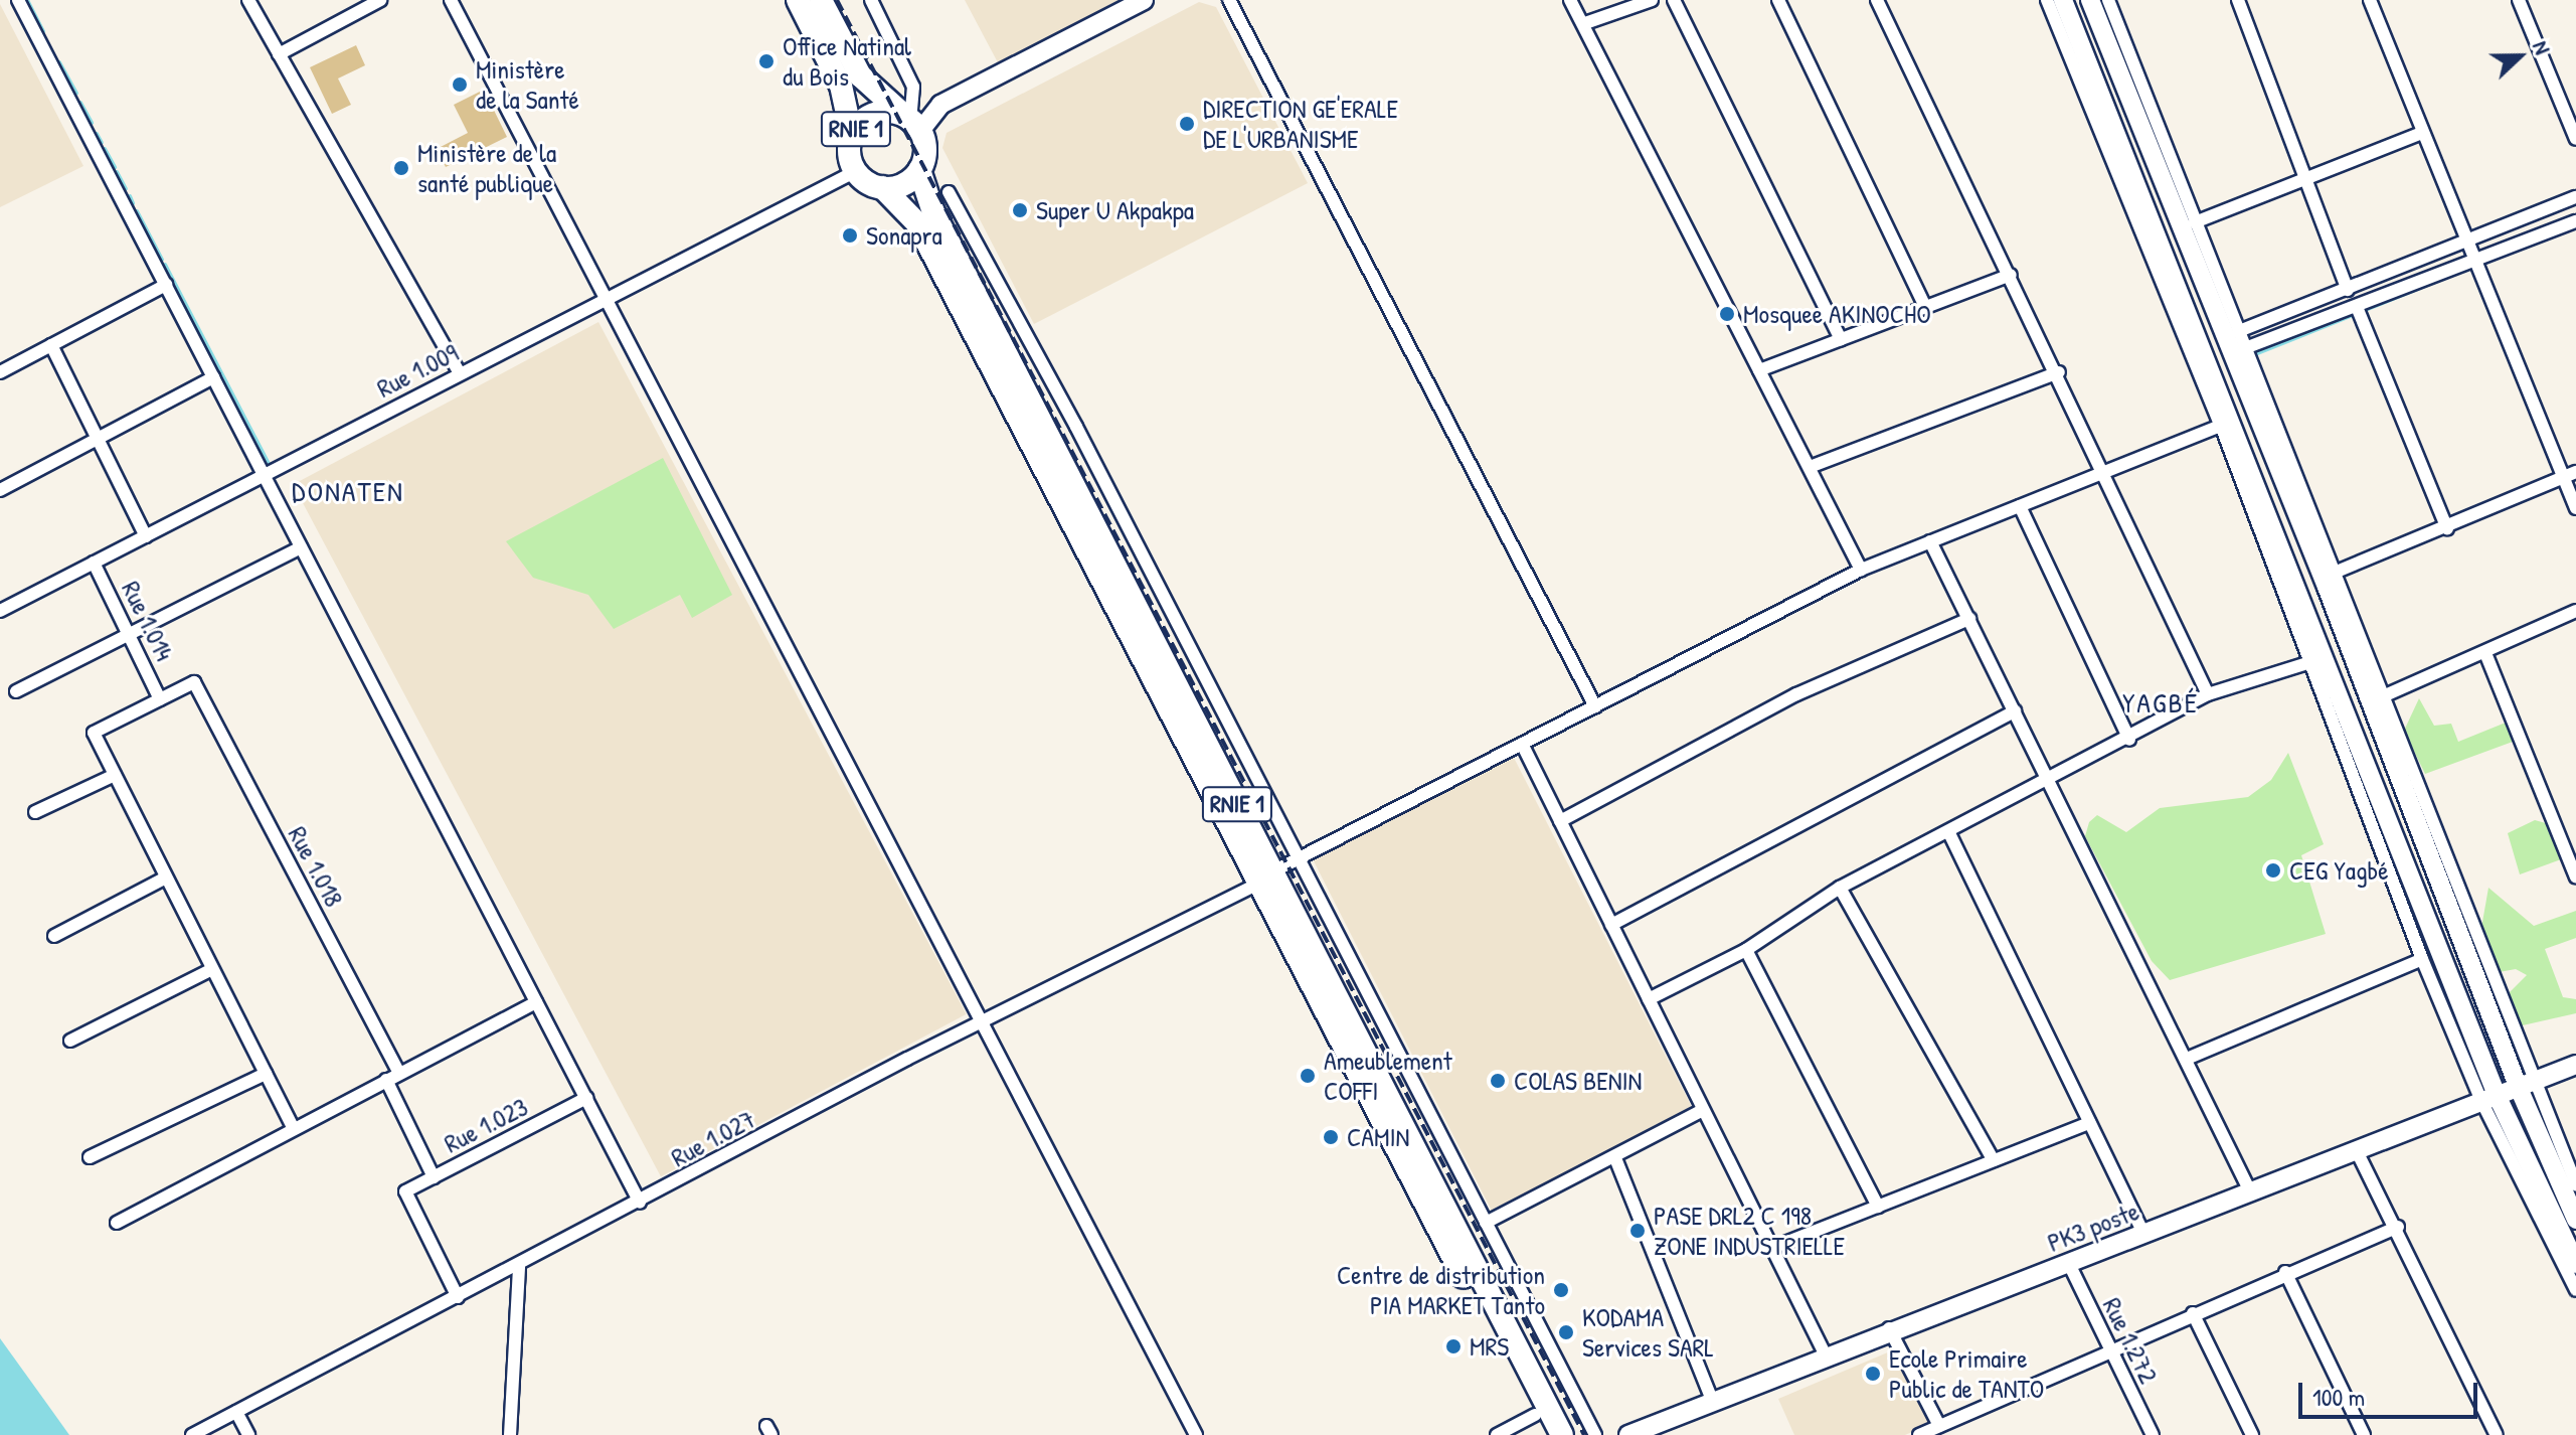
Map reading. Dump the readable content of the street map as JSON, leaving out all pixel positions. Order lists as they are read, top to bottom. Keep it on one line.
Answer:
{"streets":{"highway":["RNIE 1"],"street":["Rue 1.009","Rue 1.014","Rue 1.018","Rue 1.023","Rue 1.027","PK3 poste","Rue 1.272"]},"crossings":[["RNIE 1","Rue 1.009"],["RNIE 1","Rue 1.027"],["Rue 1.009","Rue 1.014"],["Rue 1.014","Rue 1.018"],["Rue 1.023","Rue 1.027"],["PK3 poste","Rue 1.272"]],"districts":["DONATEN","YAGBÉ"],"places":["Office Natinal du Bois","Ministère de la Santé","DIRECTION GE'ERALE DE L'URBANISME","Ministère de la santé publique","Super U Akpakpa","Sonapra","Mosquee AKINOCHO","CEG Yagbé","Ameublement COFFI","COLAS BENIN","CAMIN","PASE DRL2 C 198 ZONE INDUSTRIELLE","Centre de distribution PIA MARKET Tanto","KODAMA Services SARL","MRS","Ecole Primaire Public de TANTO"],"scale_bar":"100 m","north":"right"}
